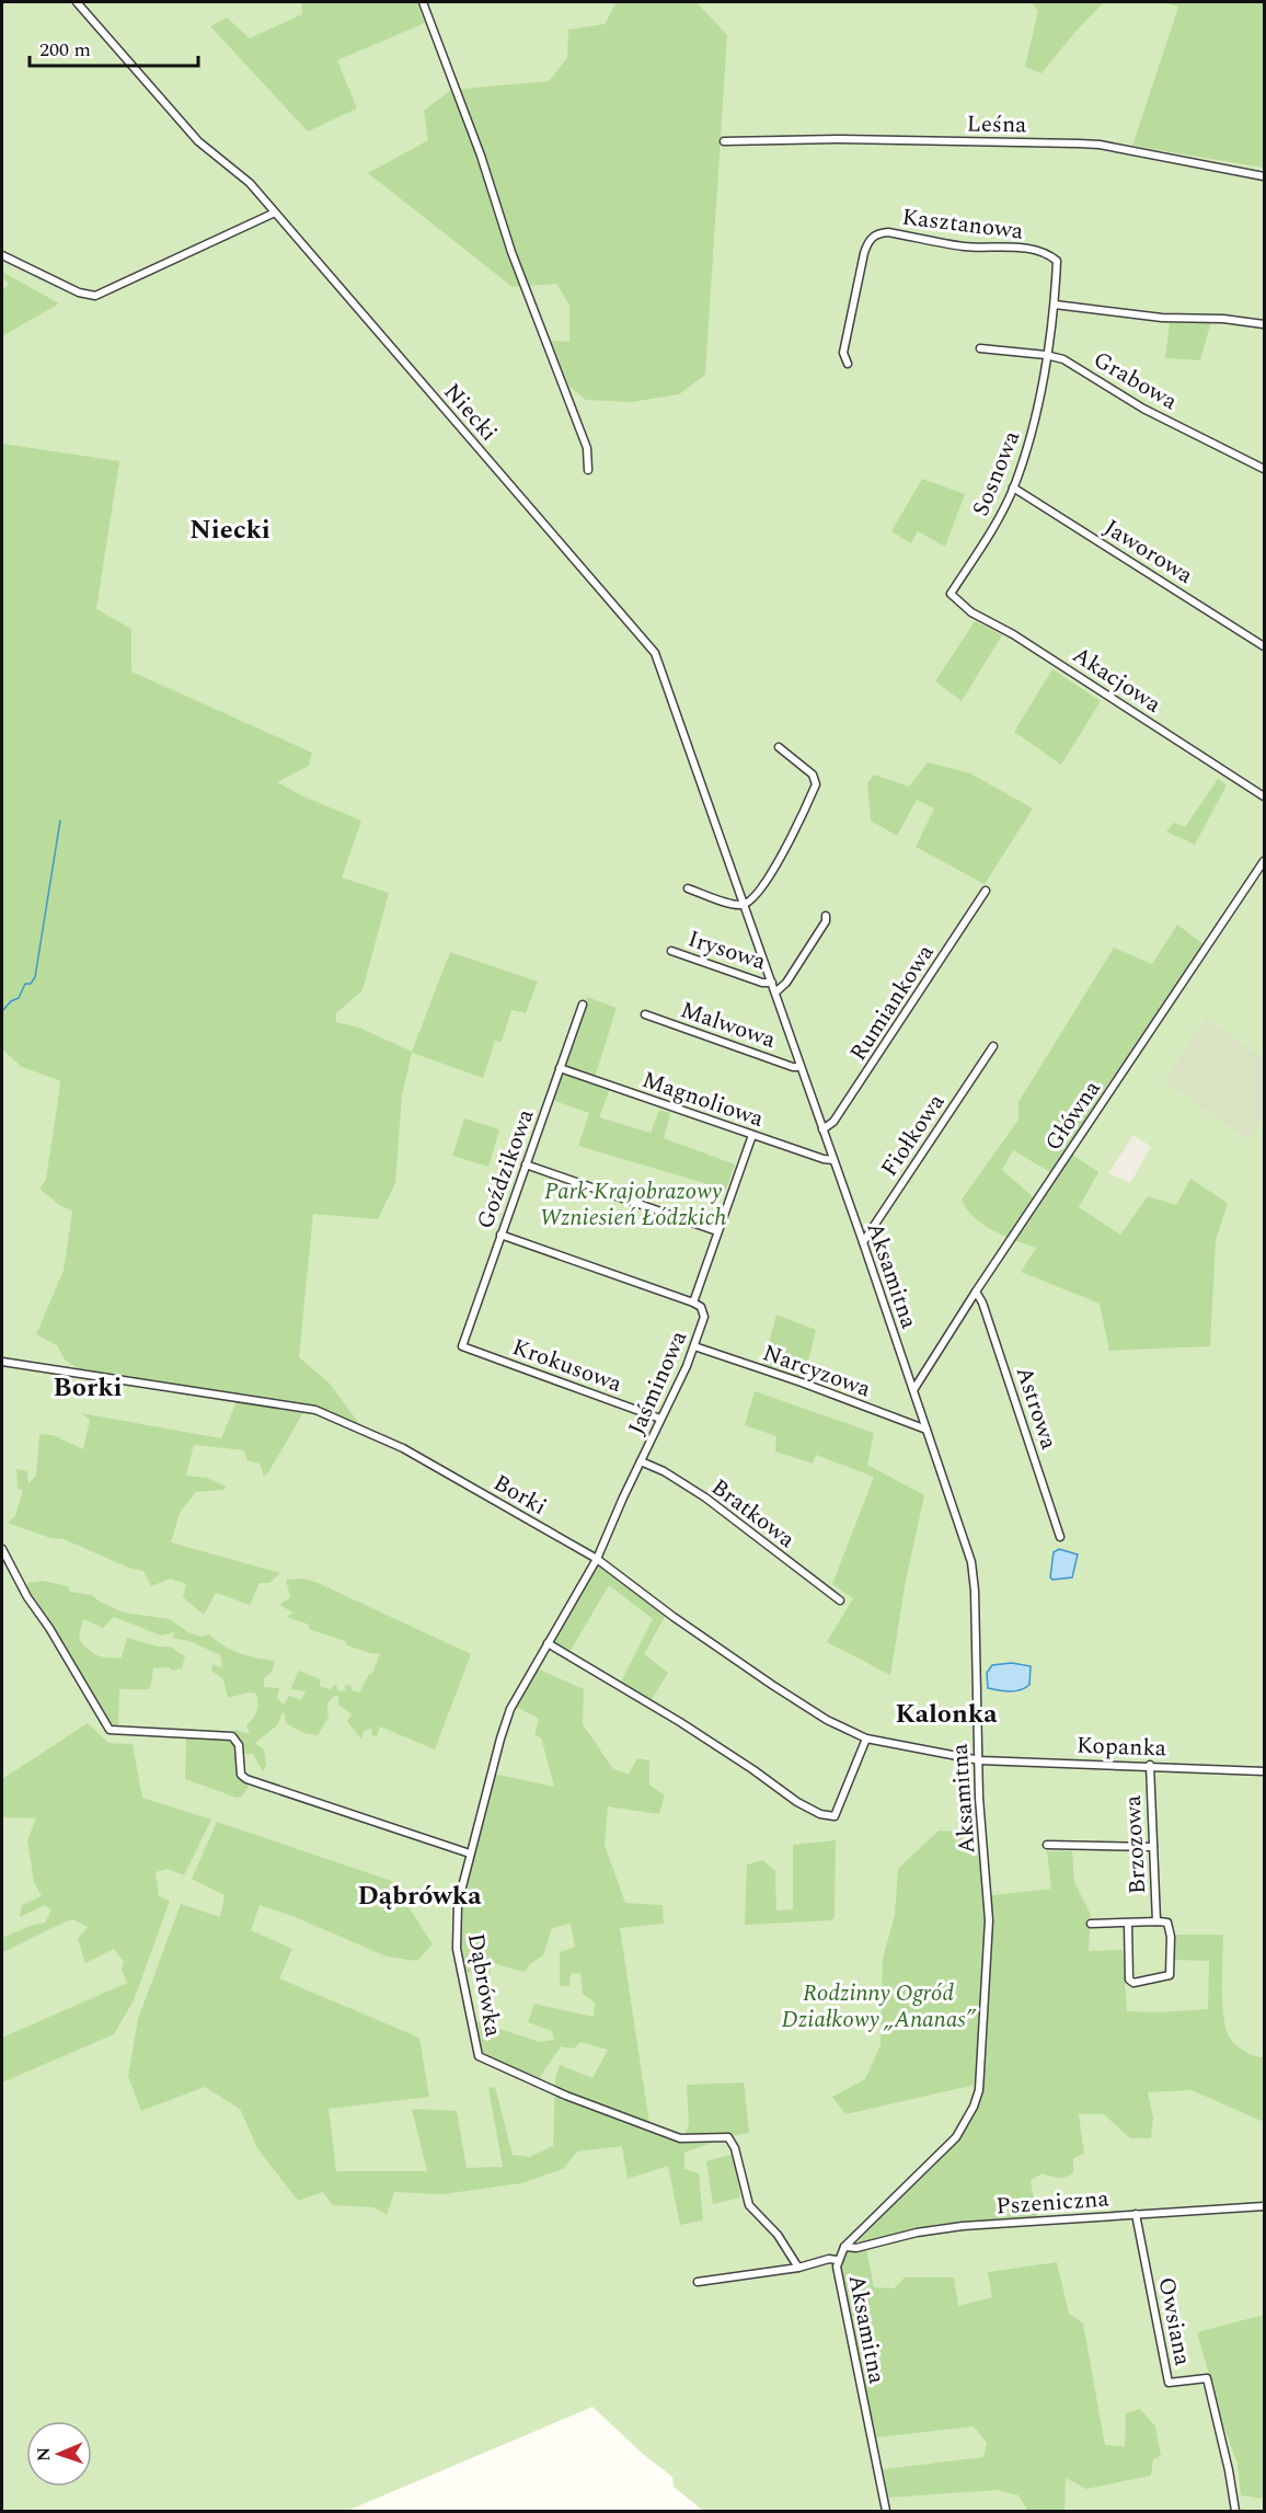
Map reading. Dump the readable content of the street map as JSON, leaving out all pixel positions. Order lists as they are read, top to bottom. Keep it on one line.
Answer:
{"streets":{"street":["Leśna","Kasztanowa","Grabowa","Niecki","Sosnowa","Jaworowa","Akacjowa","Irysowa","Rumiankowa","Malwowa","Magnoliowa","Główna","Fiołkowa","Goździkowa","Aksamitna","Krokusowa","Narcyzowa","Jaśminowa","Astrowa","Borki","Bratkowa","Kopanka","Brzozowa","Dąbrówka","Pszeniczna","Owsiana"]},"crossings":[["Kasztanowa","Grabowa"],["Kasztanowa","Sosnowa"],["Grabowa","Sosnowa"],["Niecki","Aksamitna"],["Sosnowa","Jaworowa"],["Sosnowa","Akacjowa"],["Irysowa","Aksamitna"],["Rumiankowa","Aksamitna"],["Malwowa","Aksamitna"],["Magnoliowa","Goździkowa"],["Magnoliowa","Aksamitna"],["Magnoliowa","Jaśminowa"],["Główna","Aksamitna"],["Główna","Astrowa"],["Fiołkowa","Aksamitna"],["Goździkowa","Krokusowa"],["Aksamitna","Narcyzowa"],["Aksamitna","Borki"],["Aksamitna","Kopanka"],["Aksamitna","Pszeniczna"],["Krokusowa","Jaśminowa"],["Narcyzowa","Jaśminowa"],["Jaśminowa","Bratkowa"],["Jaśminowa","Dąbrówka"],["Borki","Kopanka"],["Borki","Dąbrówka"],["Bratkowa","Dąbrówka"],["Kopanka","Brzozowa"],["Pszeniczna","Owsiana"]],"districts":["Niecki","Borki","Kalonka","Dąbrówka"],"parks":["Park Krajobrazowy Wzniesień Łódzkich","Rodzinny Ogród Działkowy „Ananas”"],"scale_bar":"200 m","north":"left"}
